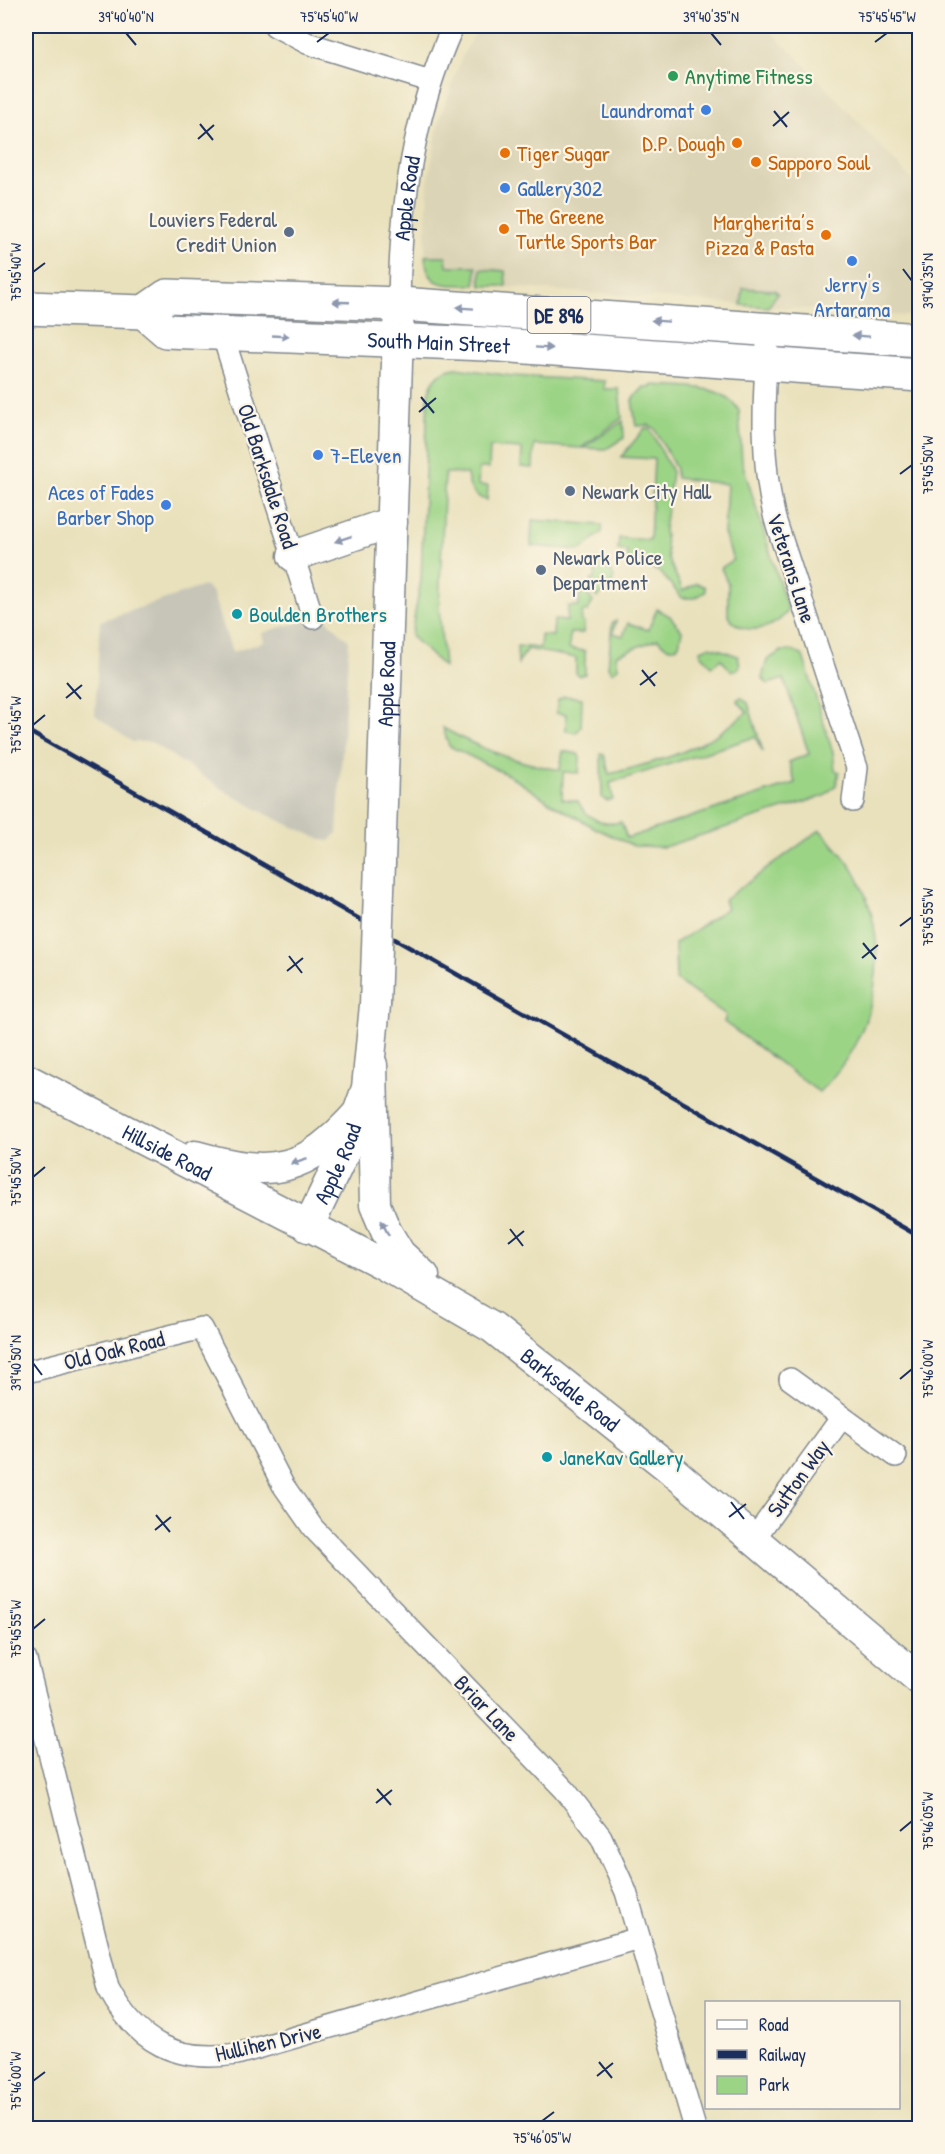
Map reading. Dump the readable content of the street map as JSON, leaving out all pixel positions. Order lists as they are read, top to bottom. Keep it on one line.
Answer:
{"streets":{"main road":["DE 896","South Main Street"],"street":["Apple Road","Old Barksdale Road","Veterans Lane","Hillside Road","Old Oak Road","Barksdale Road","Sutton Way","Briar Lane","Hullihen Drive"]},"crossings":[["Apple Road","South Main Street"],["Apple Road","Hillside Road"],["Apple Road","Barksdale Road"],["South Main Street","Old Barksdale Road"],["South Main Street","Veterans Lane"],["Hillside Road","Barksdale Road"],["Old Oak Road","Briar Lane"],["Barksdale Road","Sutton Way"],["Briar Lane","Hullihen Drive"]],"places":["Anytime Fitness","Laundromat","D.P. Dough","Tiger Sugar","Sapporo Soul","Gallery302","The Greene Turtle Sports Bar","Louviers Federal Credit Union","Margherita’s Pizza & Pasta","Jerry's Artarama","7-Eleven","Newark City Hall","Aces of Fades Barber Shop","Newark Police Department","Boulden Brothers","JaneKav Gallery"],"legend":["Road","Railway","Park"],"coordinates":["39°40'40\"N","75°45'40\"W","39°40'35\"N","75°45'45\"W","75°45'50\"W","75°45'55\"W","39°40'50\"N","75°46'00\"W","75°46'05\"W"]}
